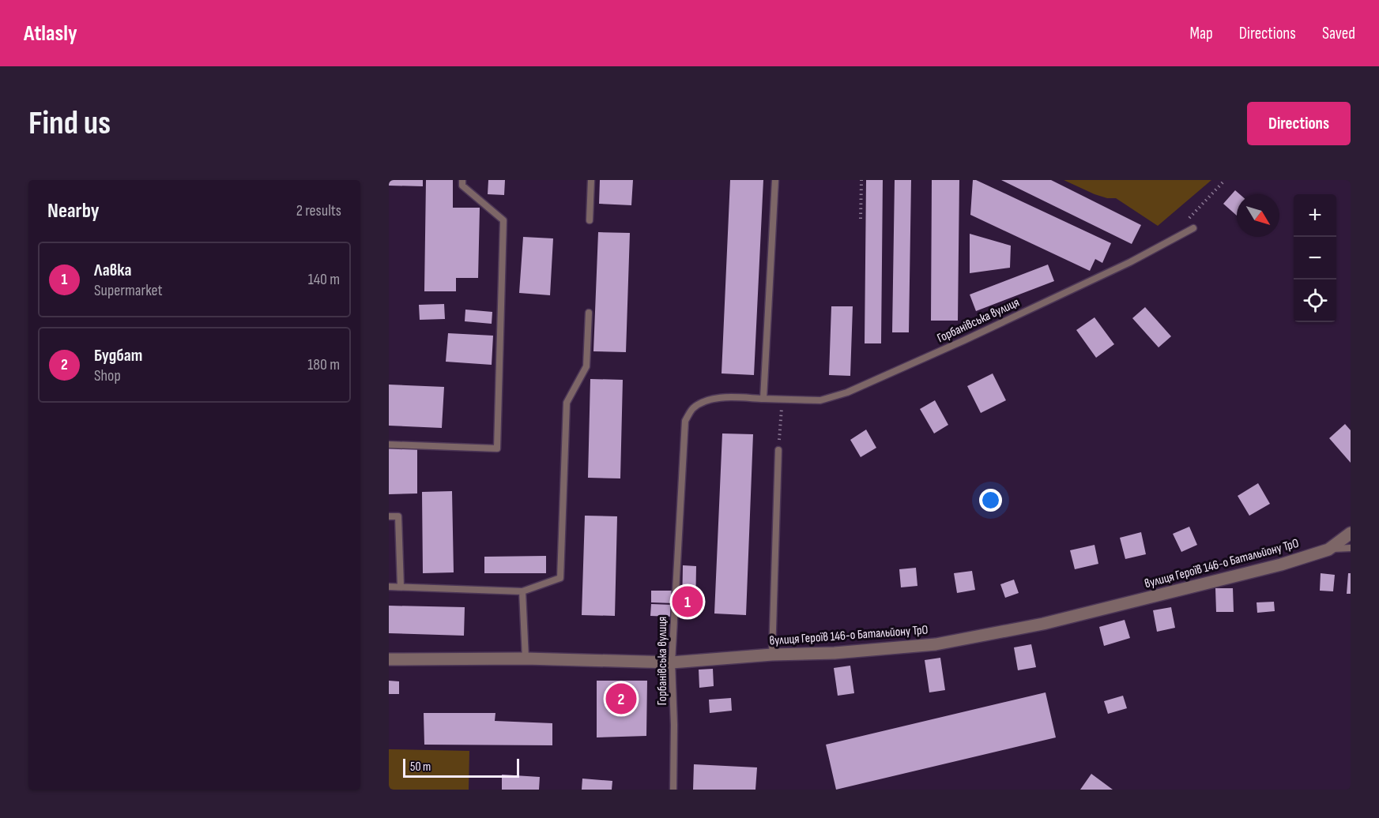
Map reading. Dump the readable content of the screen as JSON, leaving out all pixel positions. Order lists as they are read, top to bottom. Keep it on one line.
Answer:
{"streets":{"street":["вулиця Героїв 146-о Батальйону ТрО"],"lane":["Горбанівська вулиця"]},"crossings":[["Горбанівська вулиця","вулиця Героїв 146-о Батальйону ТрО"]],"scale_bar":"50 m","north":"bottom right","page":{"header":"Atlasly","nav":["Map","Directions","Saved"],"buttons":"Directions","title":"Find us","heading":["Nearby","2 results"],"map_buttons":["+","−"],"list":[{"mark":"1","name":"Лавка","note":"Supermarket","value":"140 m"},{"mark":"2","name":"Будбат","note":"Shop","value":"180 m"}],"pins":["1","2"],"scale":"50 m"}}
